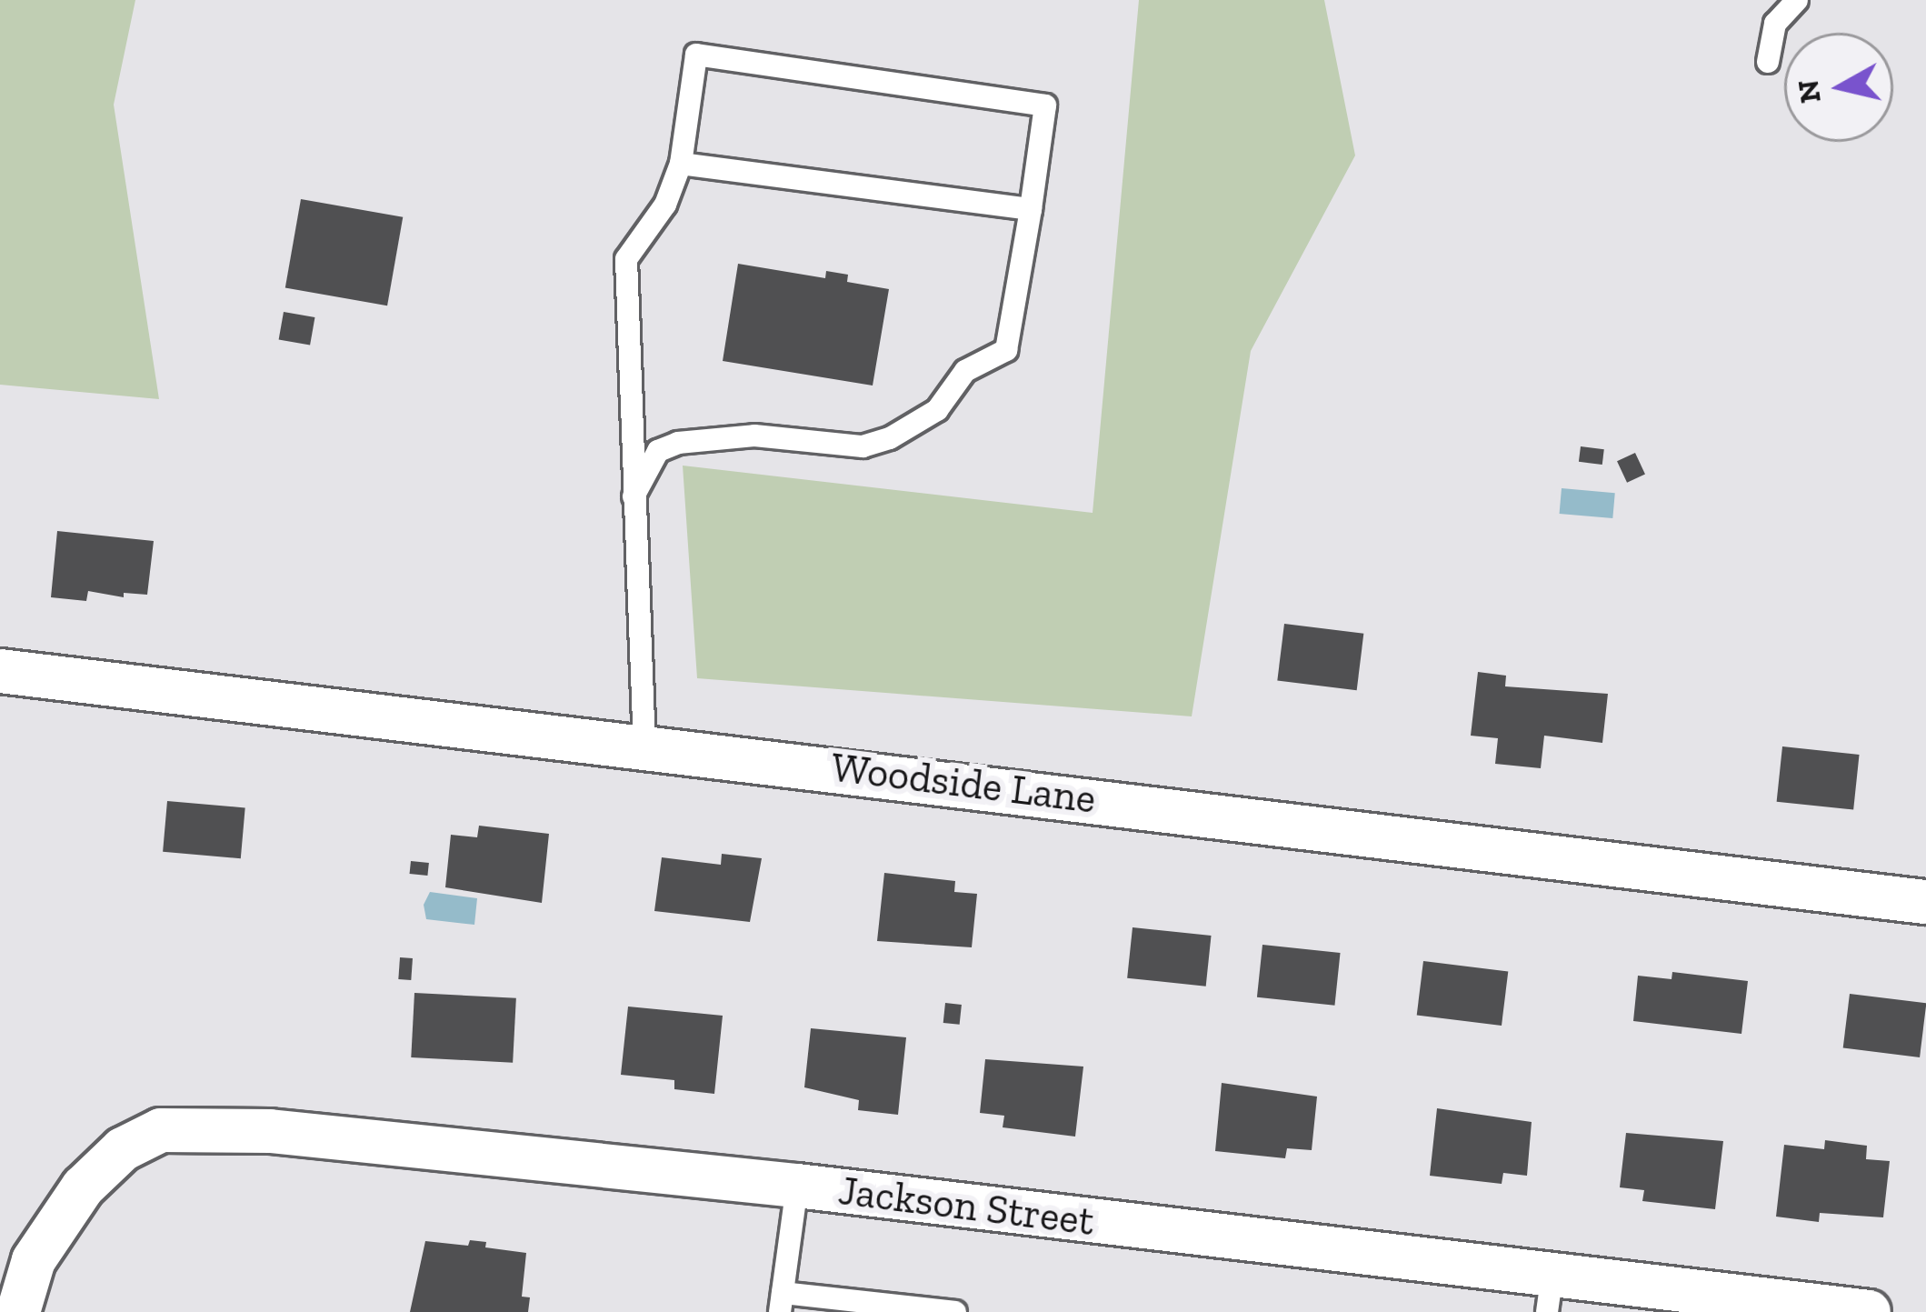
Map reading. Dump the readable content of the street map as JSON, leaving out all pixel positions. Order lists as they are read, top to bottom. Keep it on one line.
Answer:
{"streets":{"street":["Woodside Lane","Jackson Street"]},"north":"left"}
